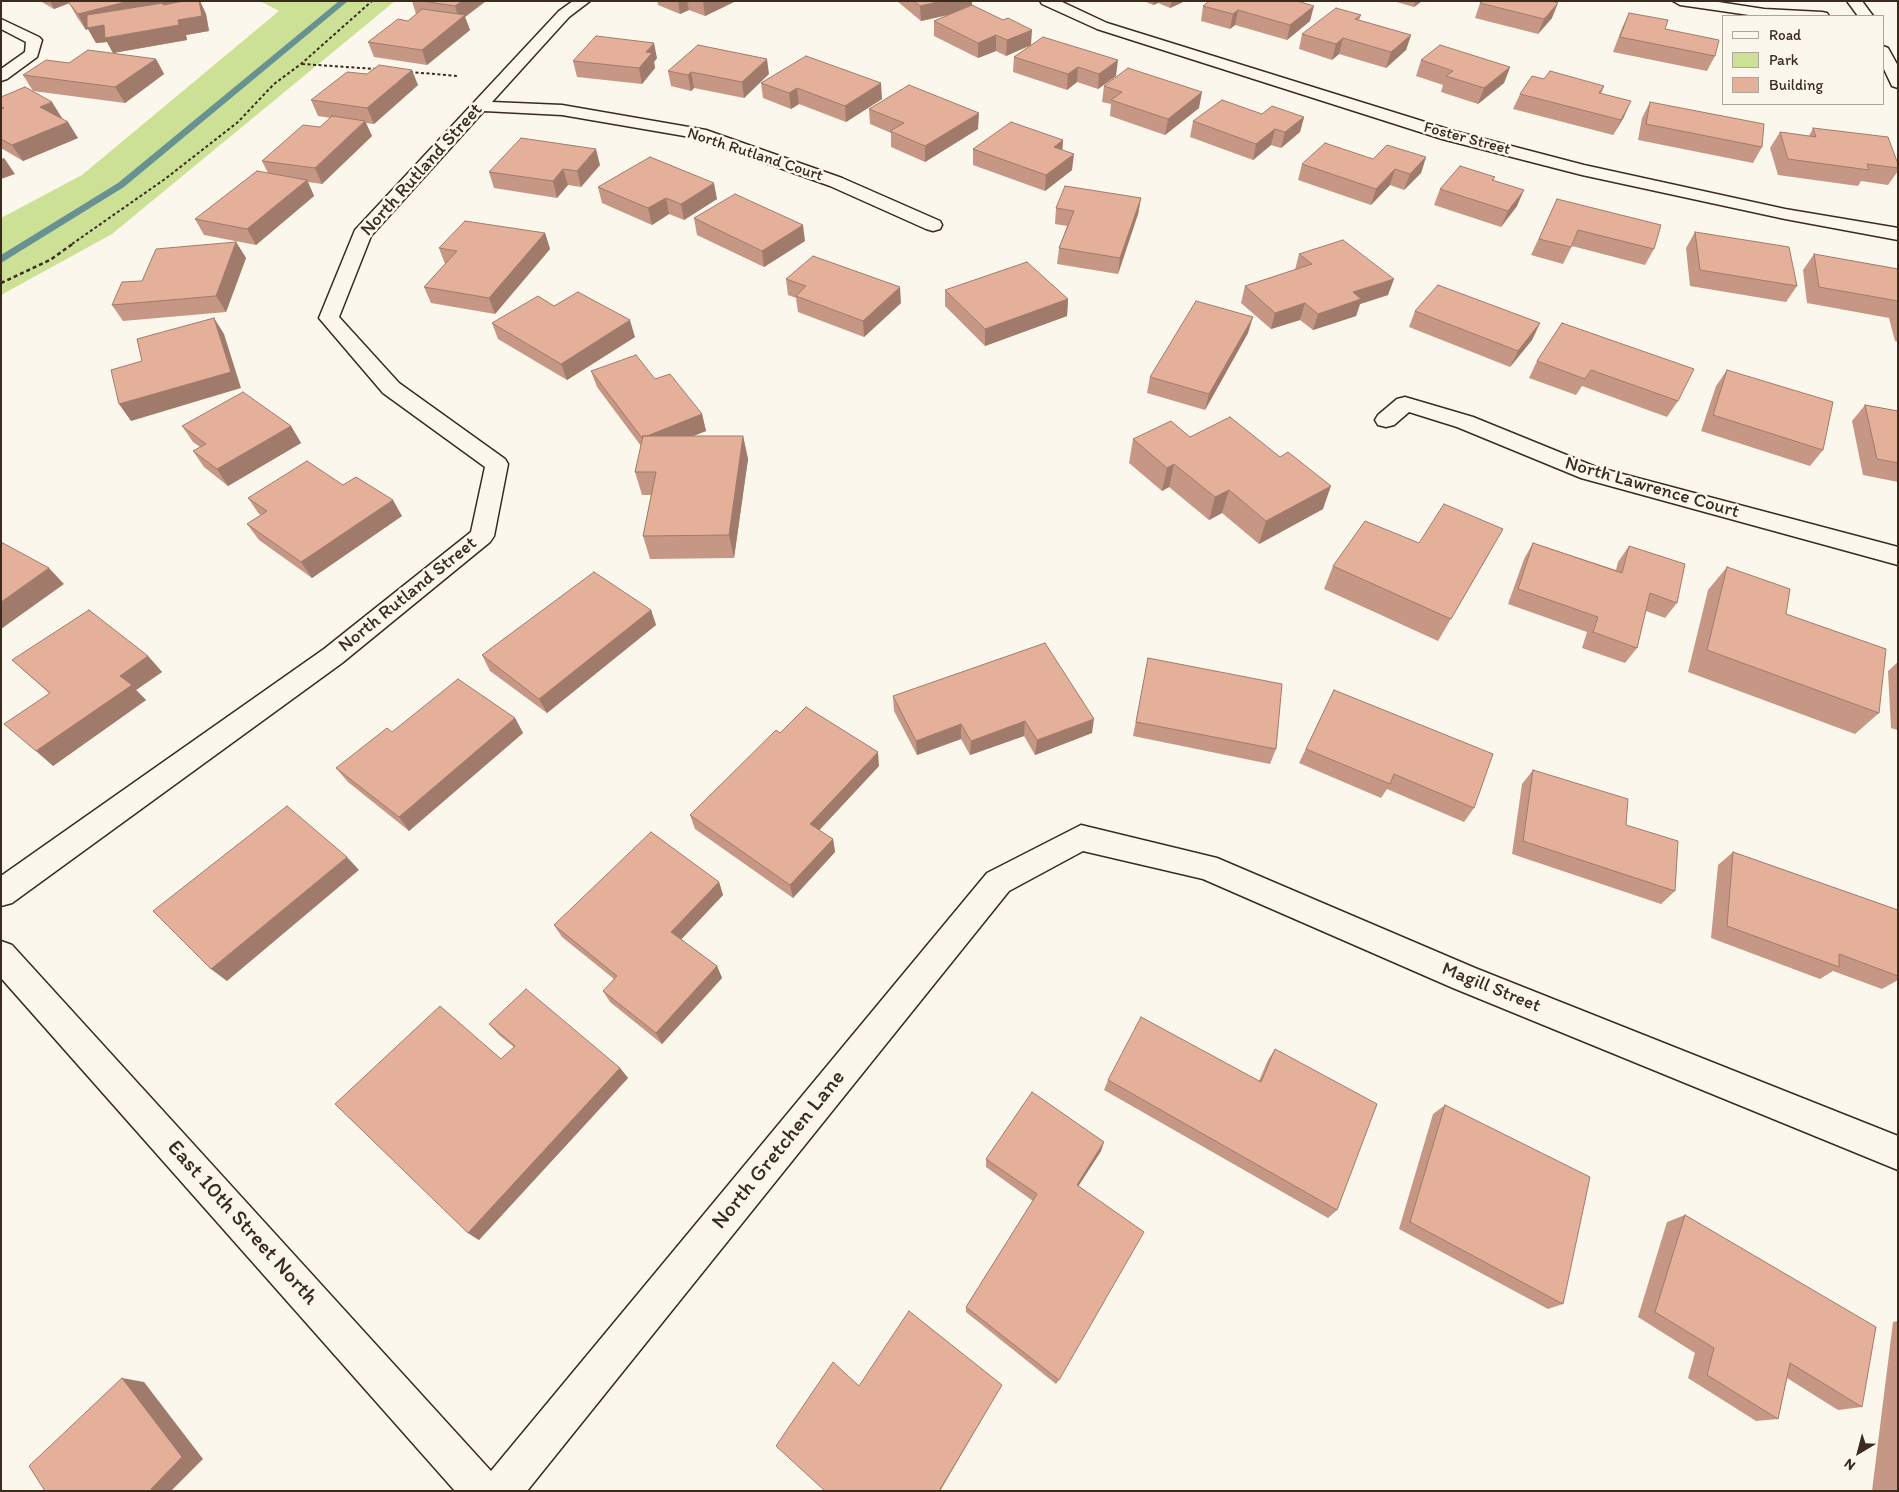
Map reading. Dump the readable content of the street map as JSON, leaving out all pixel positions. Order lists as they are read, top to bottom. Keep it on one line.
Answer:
{"streets":{"street":["Foster Street","North Rutland Court","North Rutland Street","North Lawrence Court","Magill Street","North Gretchen Lane","East 10th Street North"]},"crossings":[["North Rutland Court","North Rutland Street"],["Magill Street","North Gretchen Lane"]],"legend":["Road","Park","Building"],"north":"bottom left"}
